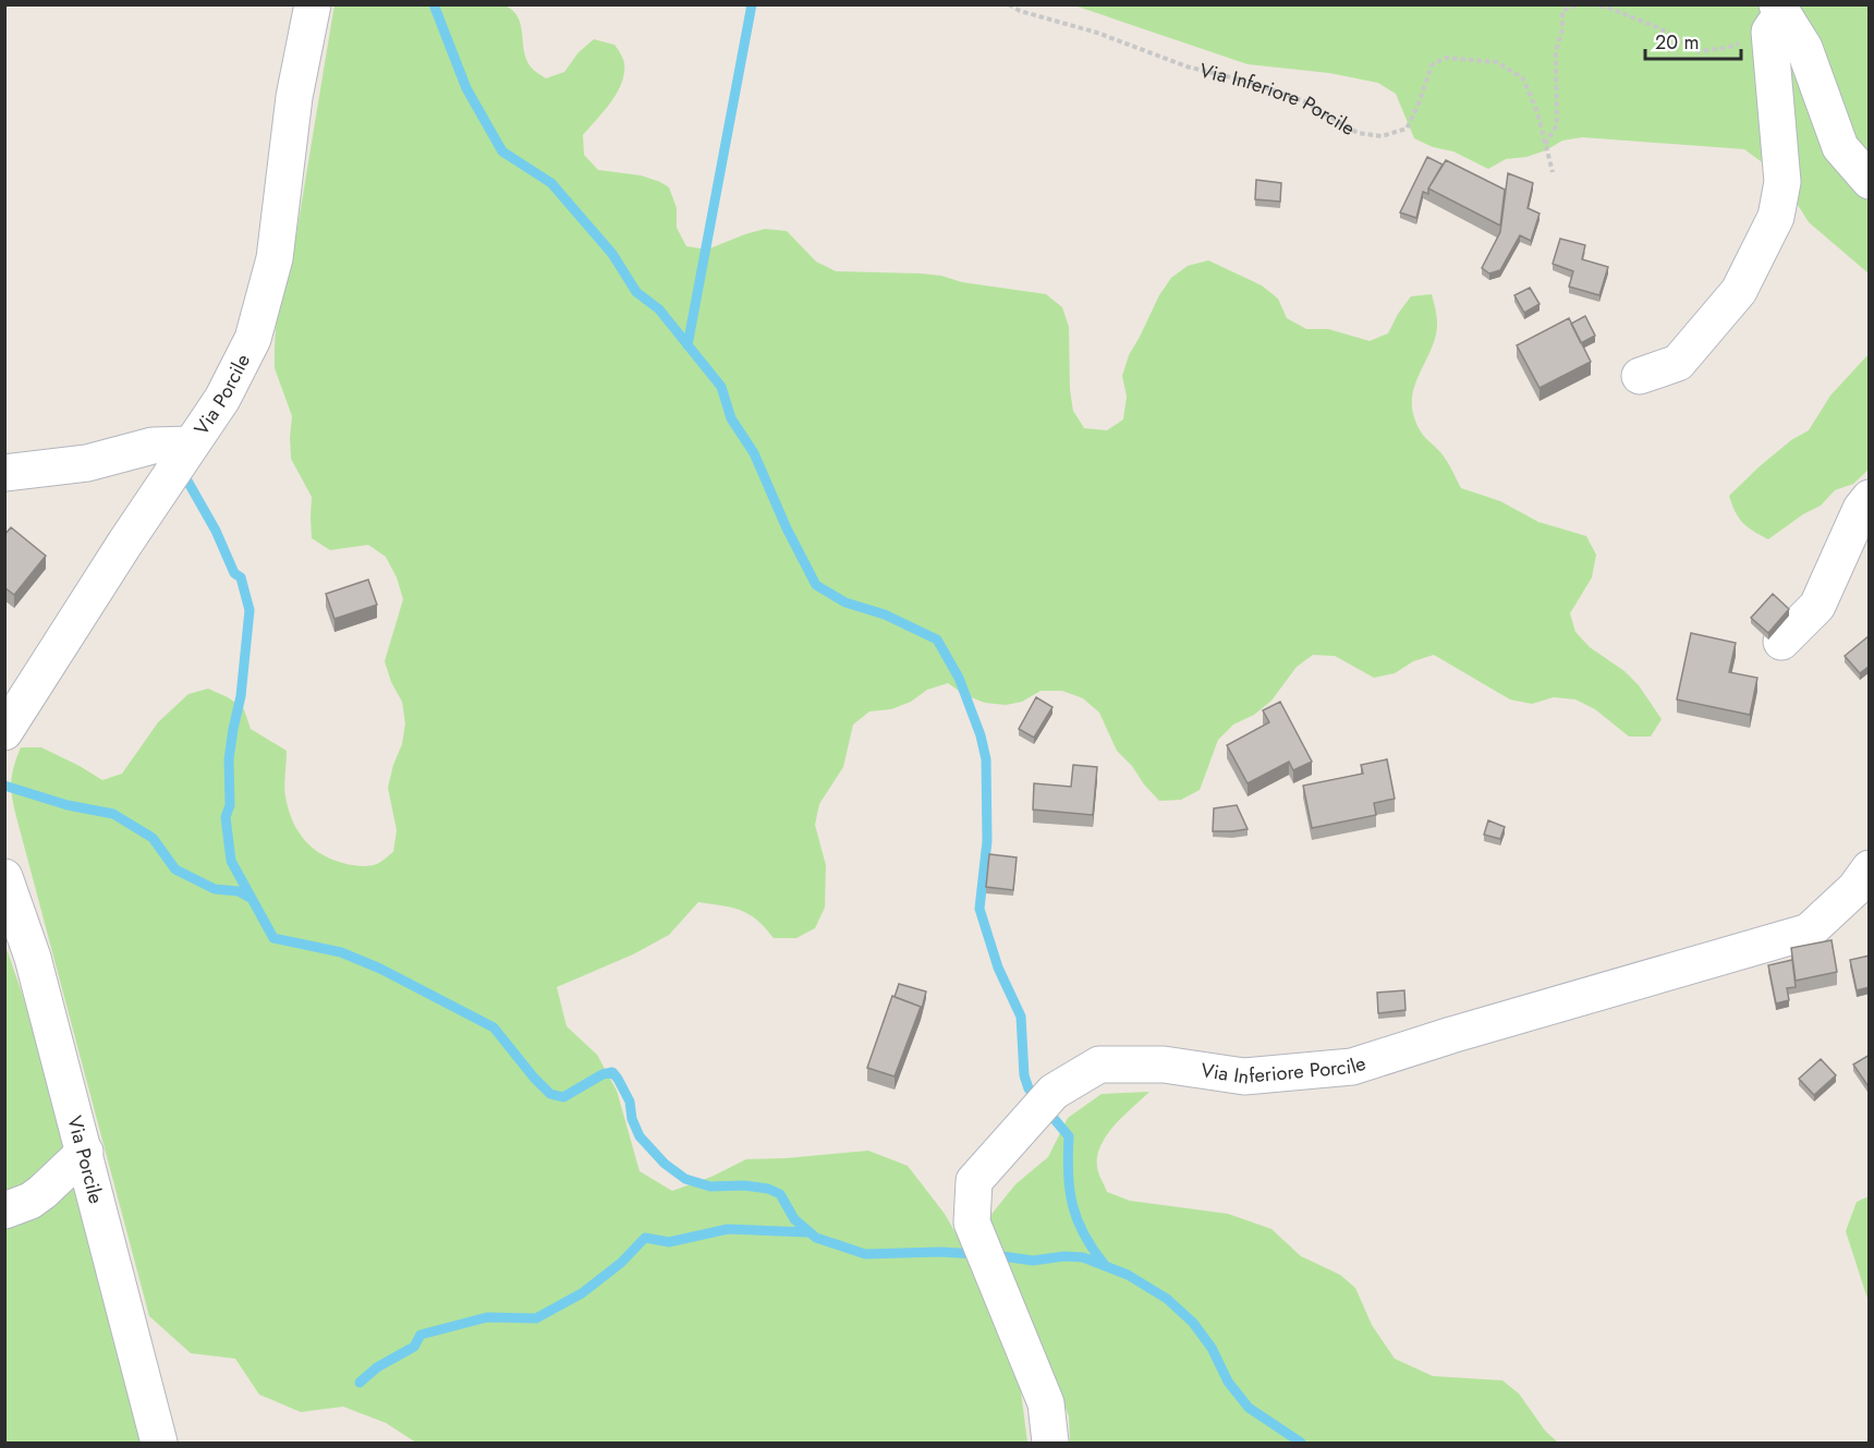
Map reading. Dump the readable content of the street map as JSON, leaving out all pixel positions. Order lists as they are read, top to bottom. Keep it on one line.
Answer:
{"streets":{"street":["Via Inferiore Porcile","Via Porcile"]},"scale_bar":"20 m"}
